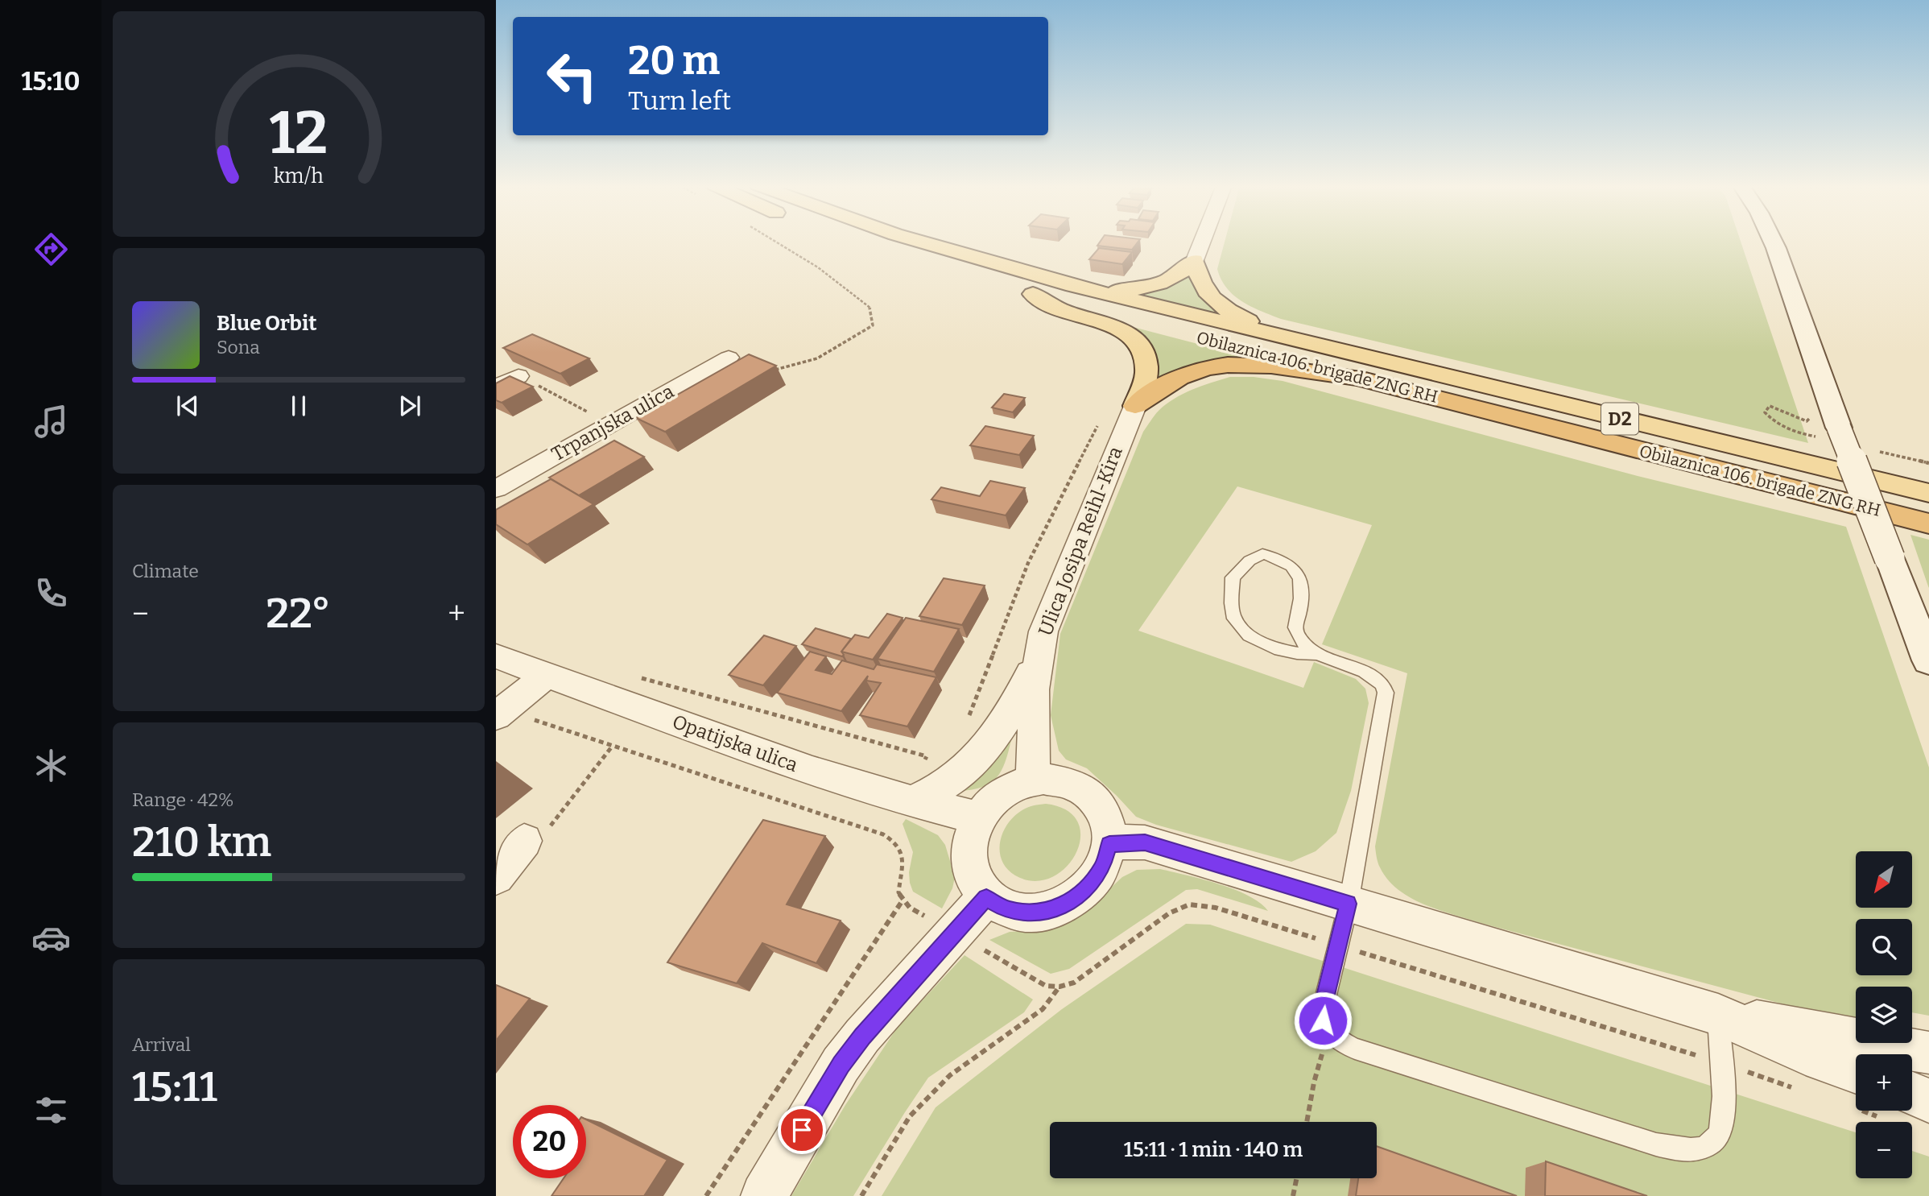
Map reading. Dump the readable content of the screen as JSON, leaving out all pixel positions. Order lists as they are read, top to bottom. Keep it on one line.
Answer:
{"streets":{"highway":["Obilaznica 106. brigade ZNG RH","D2"],"street":["Trpanjska ulica","Ulica Josipa Reihl-Kira","Opatijska ulica"]},"crossings":[["Obilaznica 106. brigade ZNG RH","Ulica Josipa Reihl-Kira"],["Ulica Josipa Reihl-Kira","Opatijska ulica"]],"north":"bottom left","page":{"tabs":"15:10","turn":["20 m","Turn left"],"song":["Blue Orbit","Sona"],"tile":["Climate",["Range · 42%","210 km"],["Arrival","15:11"]],"heat":["−","22°","+"],"map_buttons":["+","−"],"limit":"20","trip":"15:11 · 1 min · 140 m","gauge":["12","km/h"]}}
